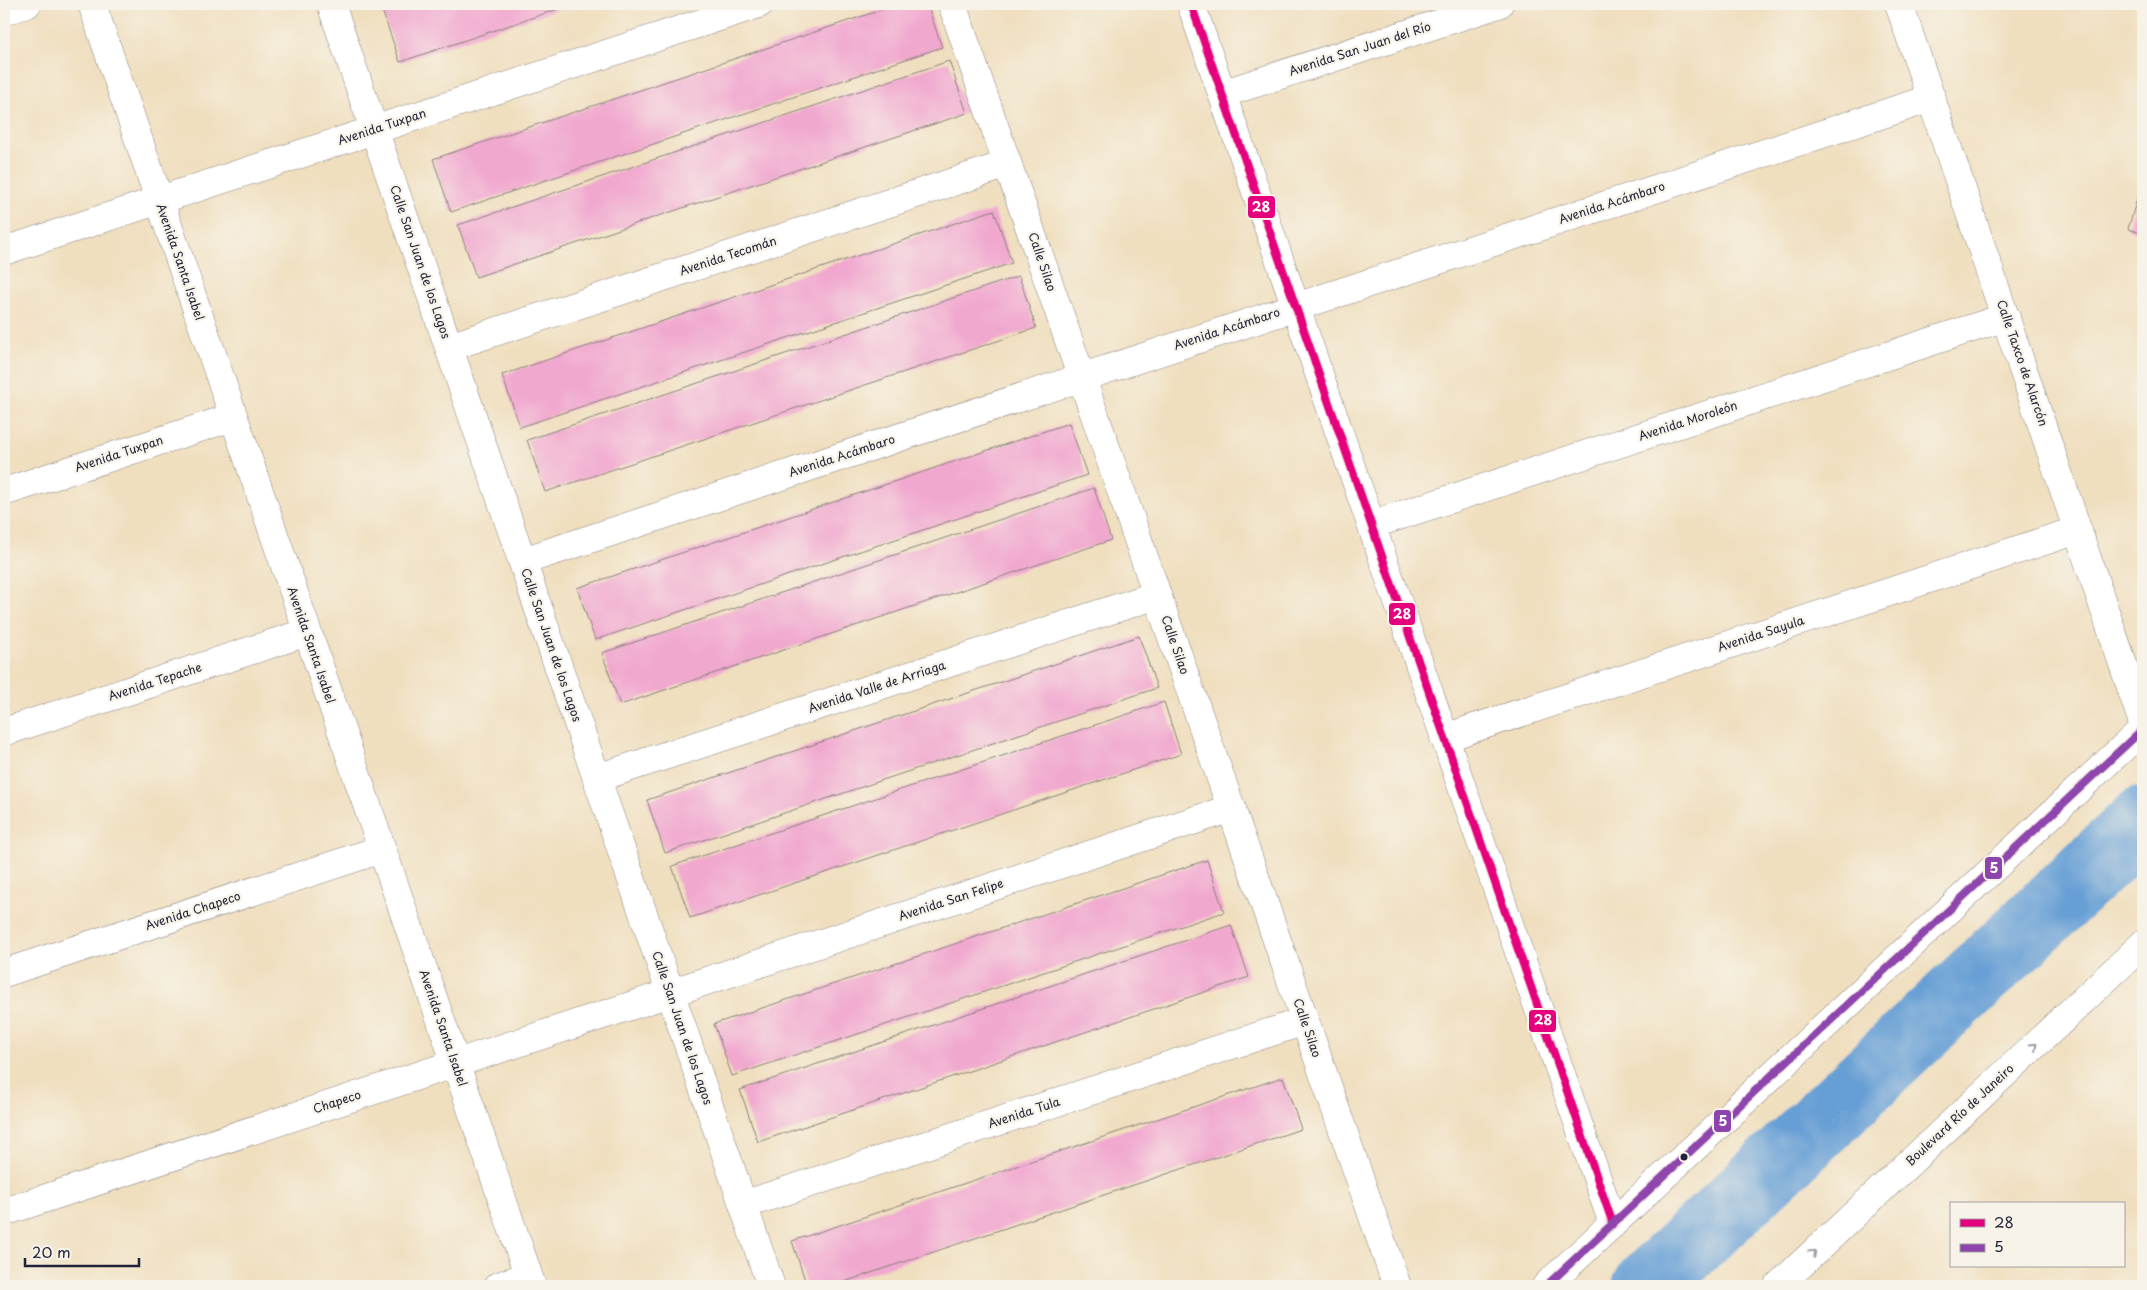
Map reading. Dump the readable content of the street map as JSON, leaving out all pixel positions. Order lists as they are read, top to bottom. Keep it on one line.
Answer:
{"streets":{"street":["Avenida San Juan del Río","Avenida Tuxpan","Avenida Acámbaro","Avenida Tecomán","Avenida Santa Isabel","Calle San Juan de los Lagos","Calle Silao","Calle Taxco de Alarcón","Avenida Moroleón","Avenida Sayula","Avenida Tepache","Avenida Valle de Arriaga","Avenida San Felipe","Avenida Chapeco","Chapeco","Avenida Tula","Boulevard Río de Janeiro"]},"crossings":[["Avenida Tuxpan","Avenida Santa Isabel"],["Avenida Tuxpan","Calle San Juan de los Lagos"],["Avenida Acámbaro","Calle San Juan de los Lagos"],["Avenida Acámbaro","Calle Silao"],["Avenida Acámbaro","Calle Taxco de Alarcón"],["Avenida Tecomán","Calle San Juan de los Lagos"],["Avenida Tecomán","Calle Silao"],["Avenida Santa Isabel","Avenida Tepache"],["Avenida Santa Isabel","Avenida Chapeco"],["Avenida Santa Isabel","Chapeco"],["Calle San Juan de los Lagos","Avenida Valle de Arriaga"],["Calle San Juan de los Lagos","Avenida San Felipe"],["Calle San Juan de los Lagos","Chapeco"],["Calle San Juan de los Lagos","Avenida Tula"],["Calle Silao","Avenida Valle de Arriaga"],["Calle Silao","Avenida San Felipe"],["Calle Silao","Avenida Tula"],["Calle Taxco de Alarcón","Avenida Moroleón"],["Calle Taxco de Alarcón","Avenida Sayula"],["Avenida San Felipe","Chapeco"]],"lines":["transit line 28","transit line 5"],"legend":["28","5"],"scale_bar":"20 m"}
